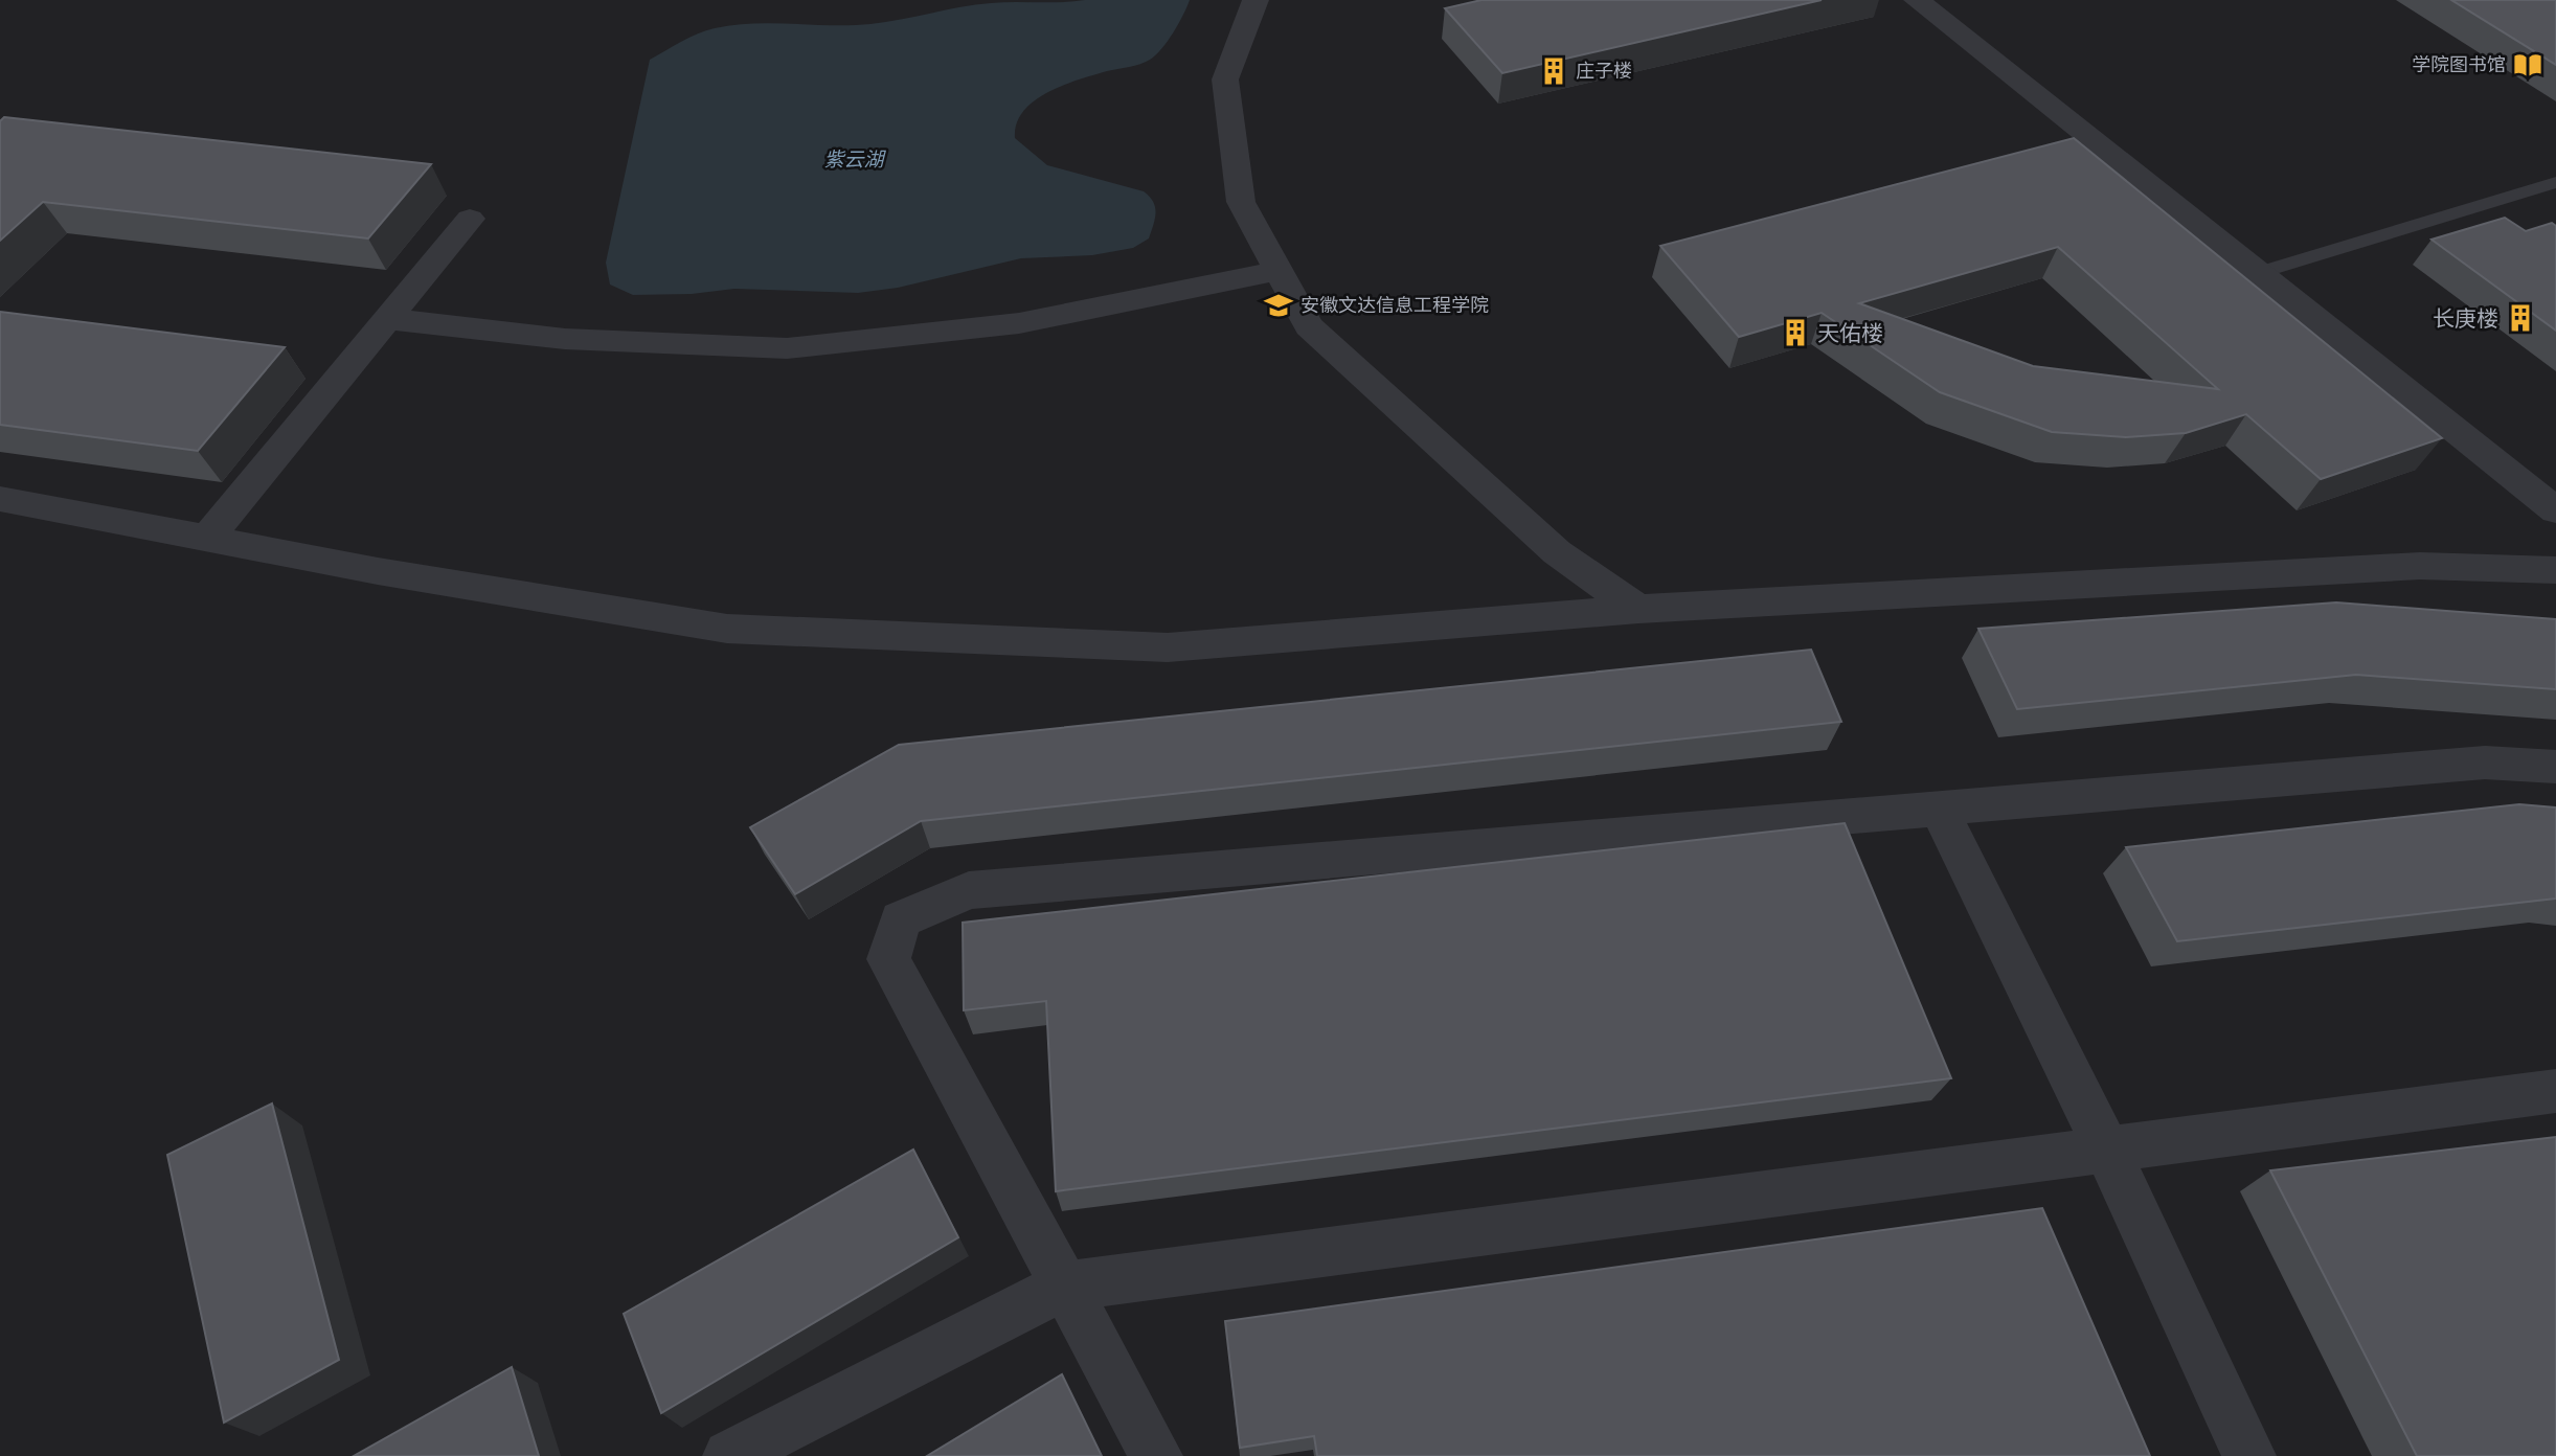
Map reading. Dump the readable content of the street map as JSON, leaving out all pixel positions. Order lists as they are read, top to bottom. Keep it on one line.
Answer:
{"water":["紫云湖"],"places":{"library":["学院图书馆"],"building":["庄子楼","长庚楼","天佑楼"],"school or university":["安徽文达信息工程学院"]}}
